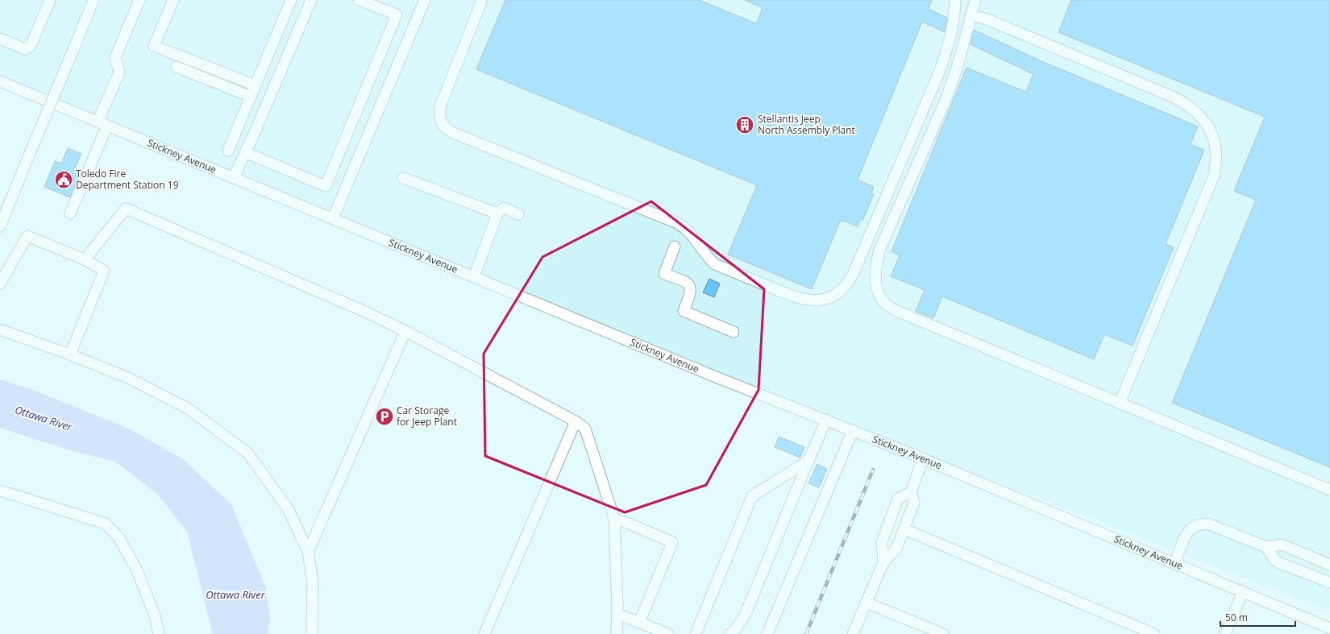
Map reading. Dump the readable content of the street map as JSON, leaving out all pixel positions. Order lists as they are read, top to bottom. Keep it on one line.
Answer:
{"streets":{"street":["Stickney Avenue"]},"water":["Ottawa River"],"places":{"building":["Stellantis Jeep North Assembly Plant"],"public building":["Toledo Fire Department Station 19"],"parking":["Car Storage for Jeep Plant"]},"scale_bar":"50 m"}
